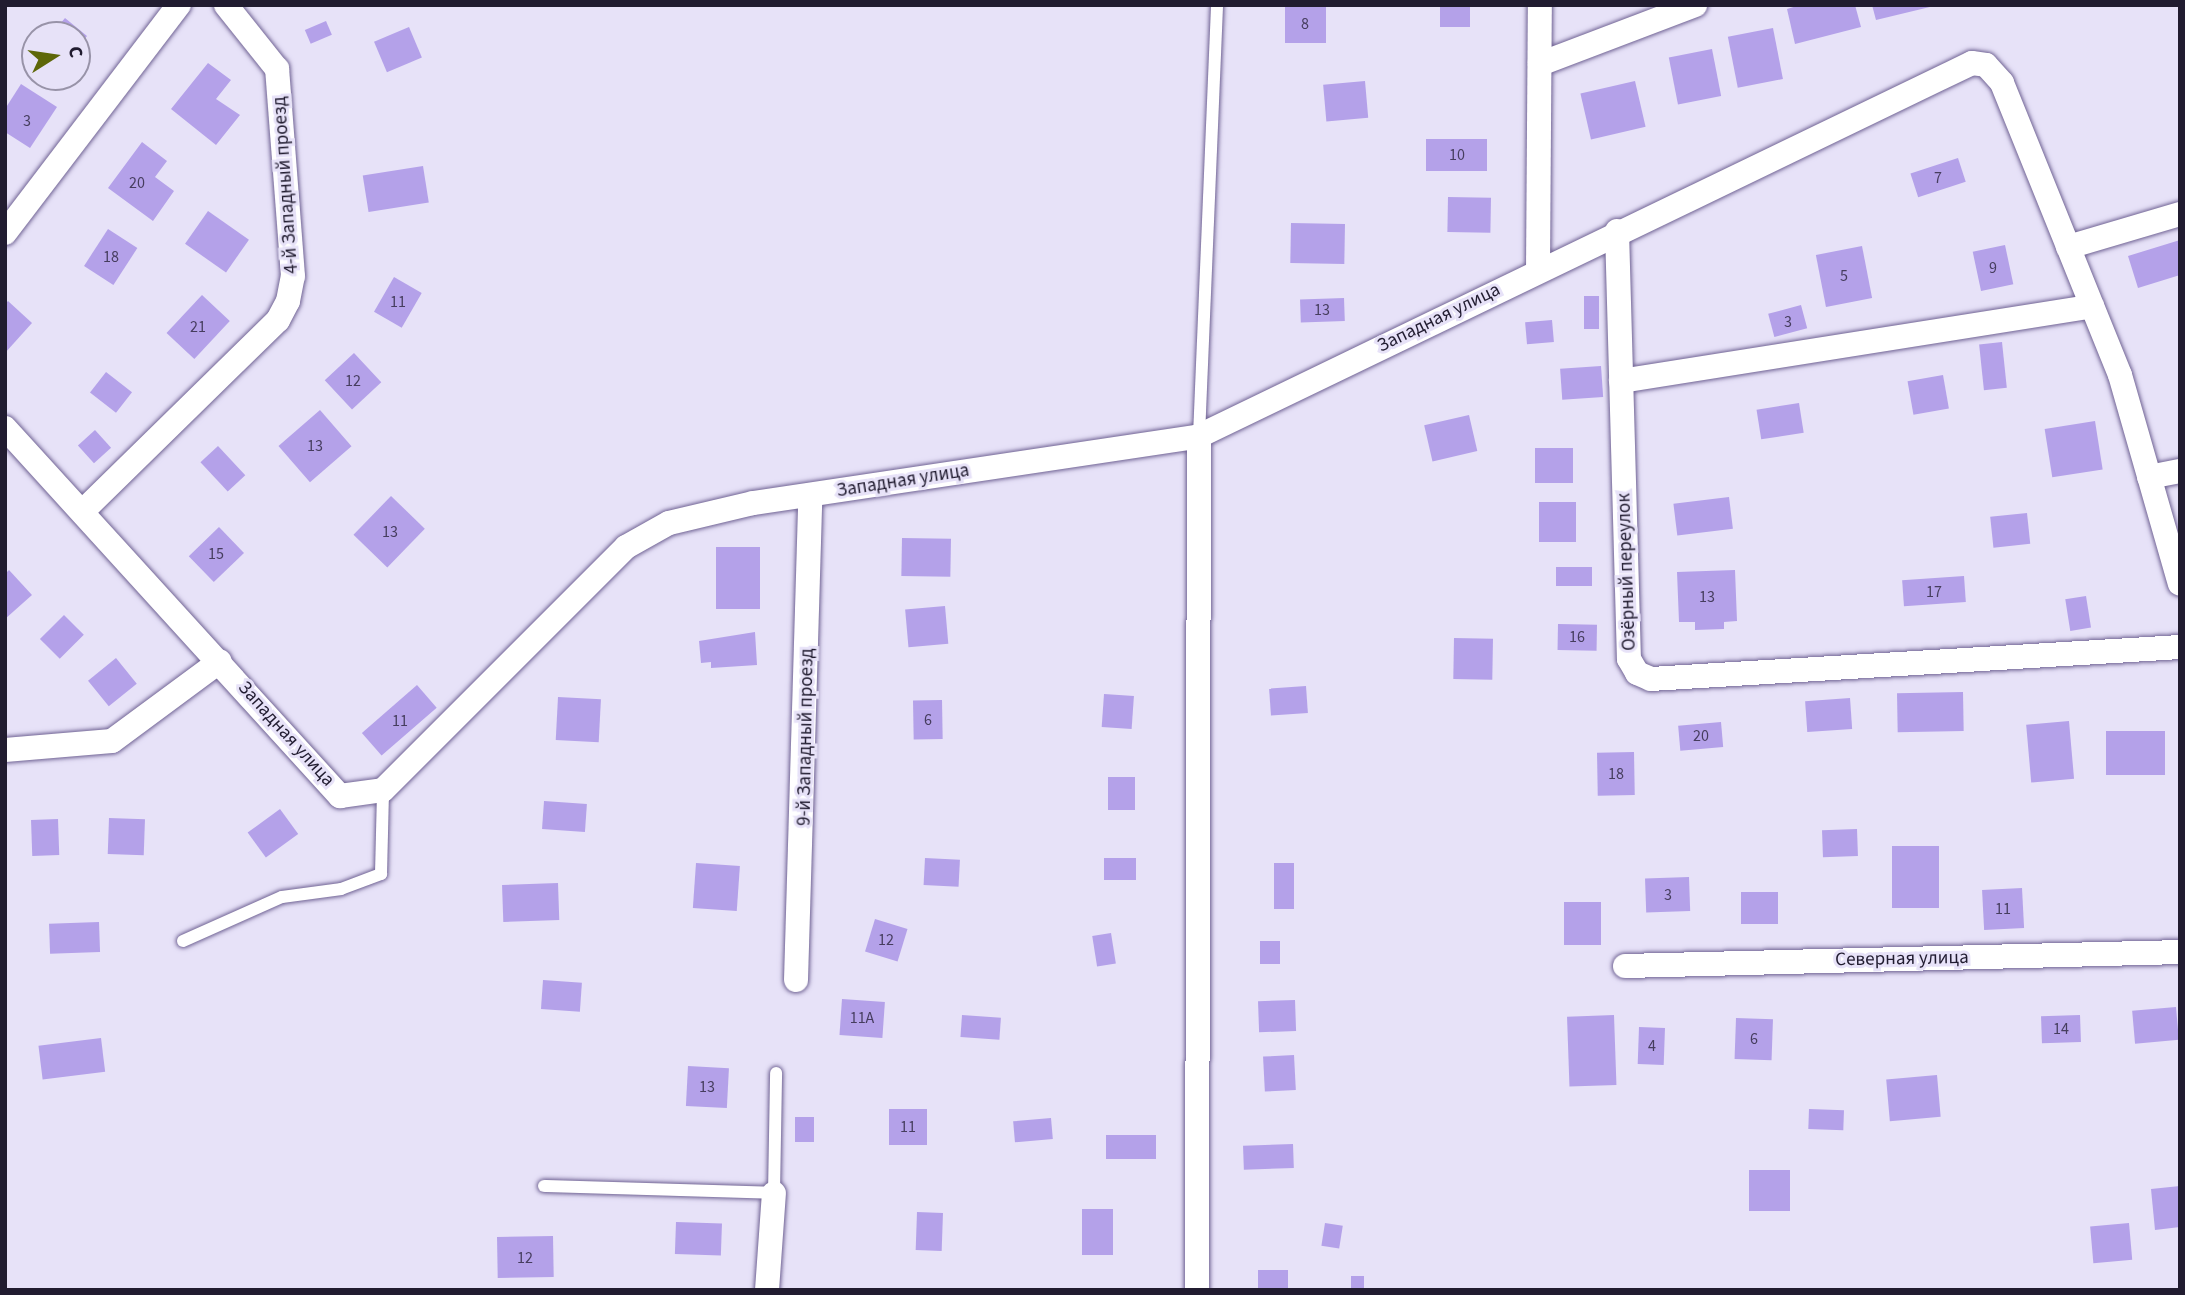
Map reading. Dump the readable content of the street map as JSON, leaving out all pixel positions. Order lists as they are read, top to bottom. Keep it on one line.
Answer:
{"streets":{"street":["4-й Западный проезд","Западная улица","Озёрный переулок","9-й Западный проезд","Северная улица"]},"crossings":[["4-й Западный проезд","Западная улица"],["Западная улица","Озёрный переулок"],["Западная улица","9-й Западный проезд"]],"house_numbers":["8","3","10","7","20","18","9","5","11","13","3","21","12","13","13","15","17","13","16","6","11","20","18","3","11","12","11А","14","6","4","13","11","12"],"north":"right"}
